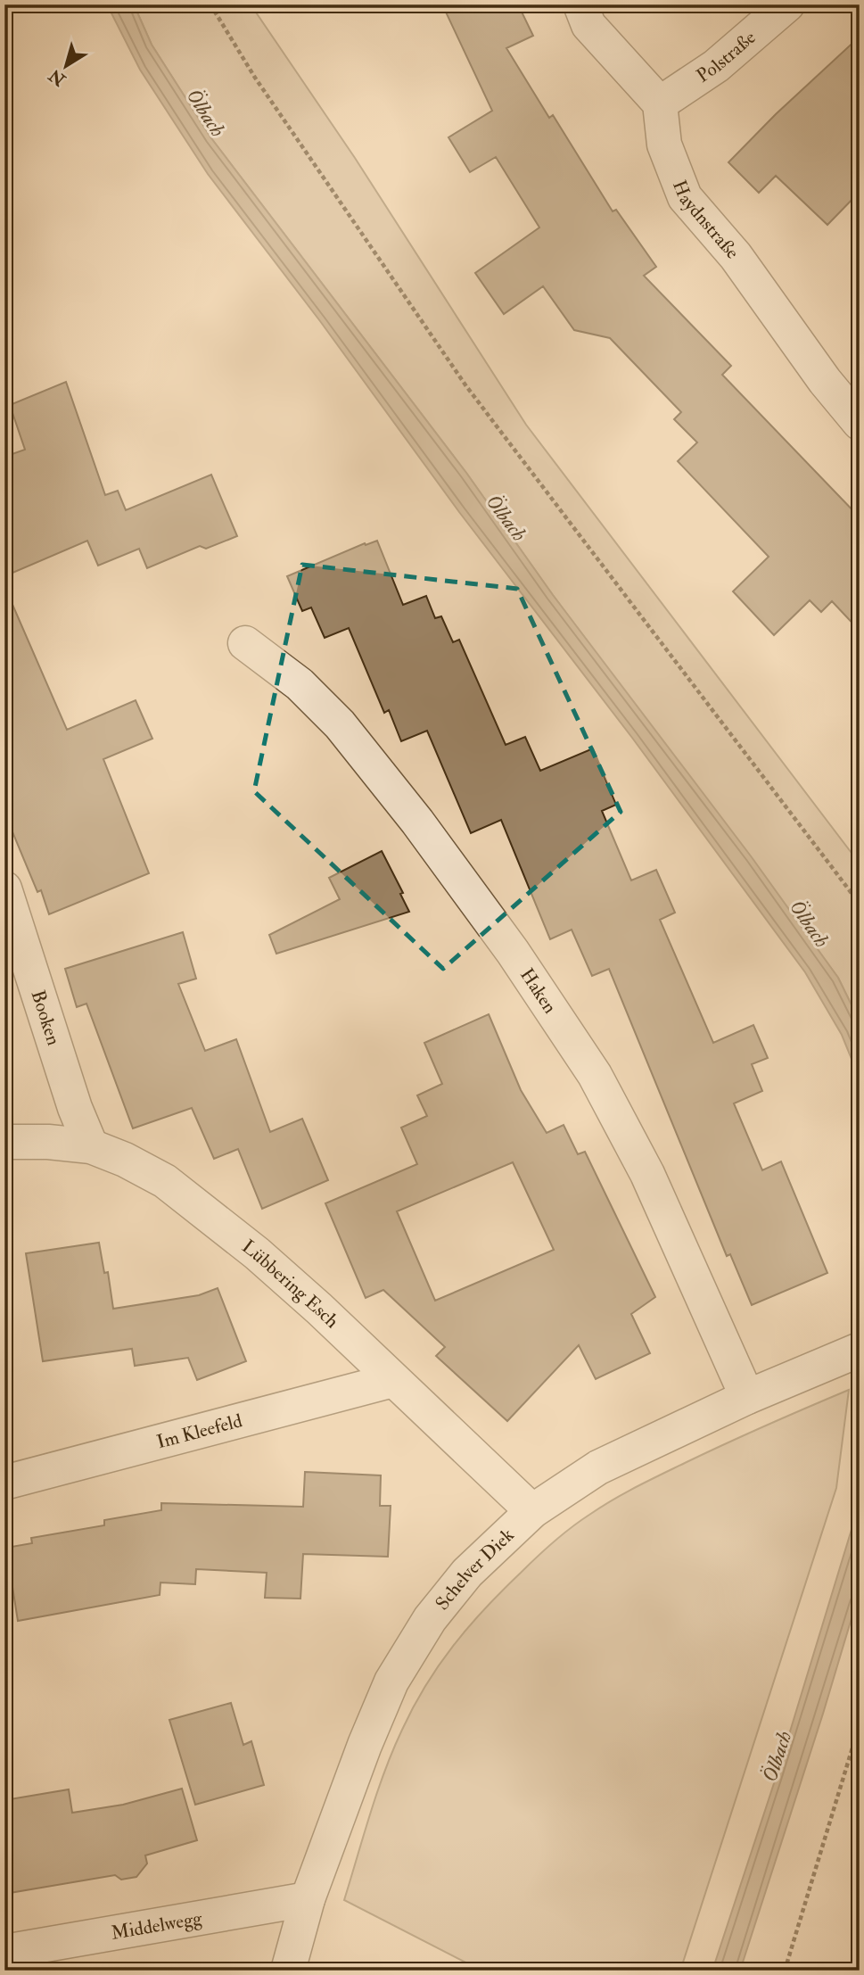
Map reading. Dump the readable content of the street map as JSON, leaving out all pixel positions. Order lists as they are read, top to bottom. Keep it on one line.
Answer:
{"streets":{"street":["Polstraße","Haydnstraße","Haken","Booken","Lübbering Esch","Im Kleefeld","Schelver Diek","Middelwegg"]},"crossings":[["Polstraße","Haydnstraße"],["Haken","Schelver Diek"],["Booken","Lübbering Esch"],["Lübbering Esch","Im Kleefeld"],["Lübbering Esch","Schelver Diek"],["Schelver Diek","Middelwegg"]],"water":["Ölbach"],"north":"bottom left"}
